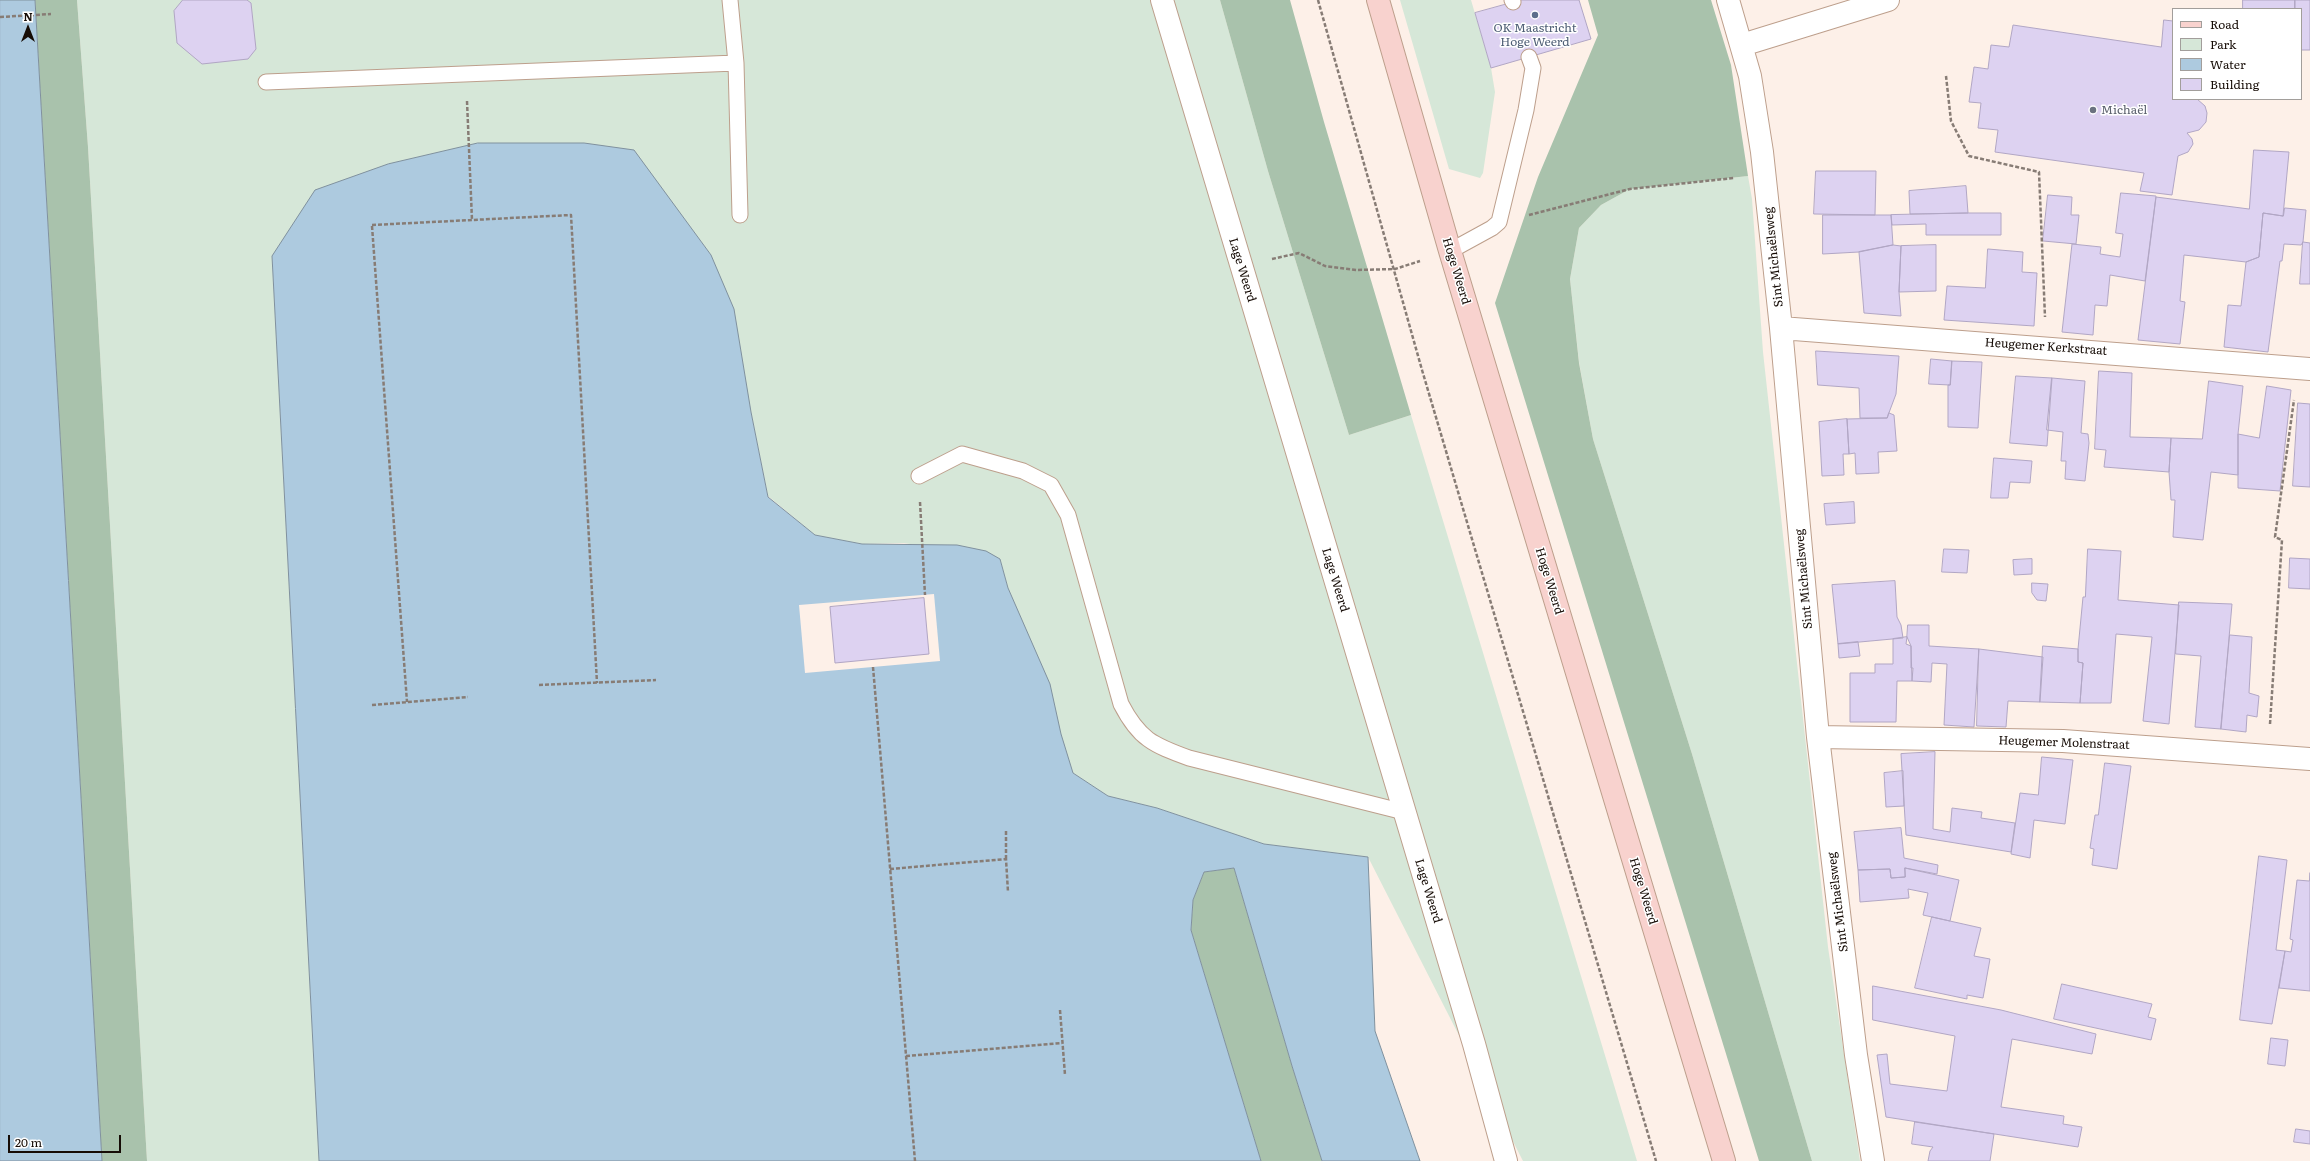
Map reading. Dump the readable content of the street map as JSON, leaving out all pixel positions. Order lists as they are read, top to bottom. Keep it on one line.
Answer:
{"streets":{"main road":["Hoge Weerd"],"street":["Sint Michaëlsweg","Lage Weerd","Heugemer Kerkstraat","Heugemer Molenstraat"]},"crossings":[["Sint Michaëlsweg","Heugemer Kerkstraat"],["Sint Michaëlsweg","Heugemer Molenstraat"]],"places":["OK Maastricht Hoge Weerd","Michaël"],"legend":["Road","Park","Water","Building"],"scale_bar":"20 m","north":"top"}
